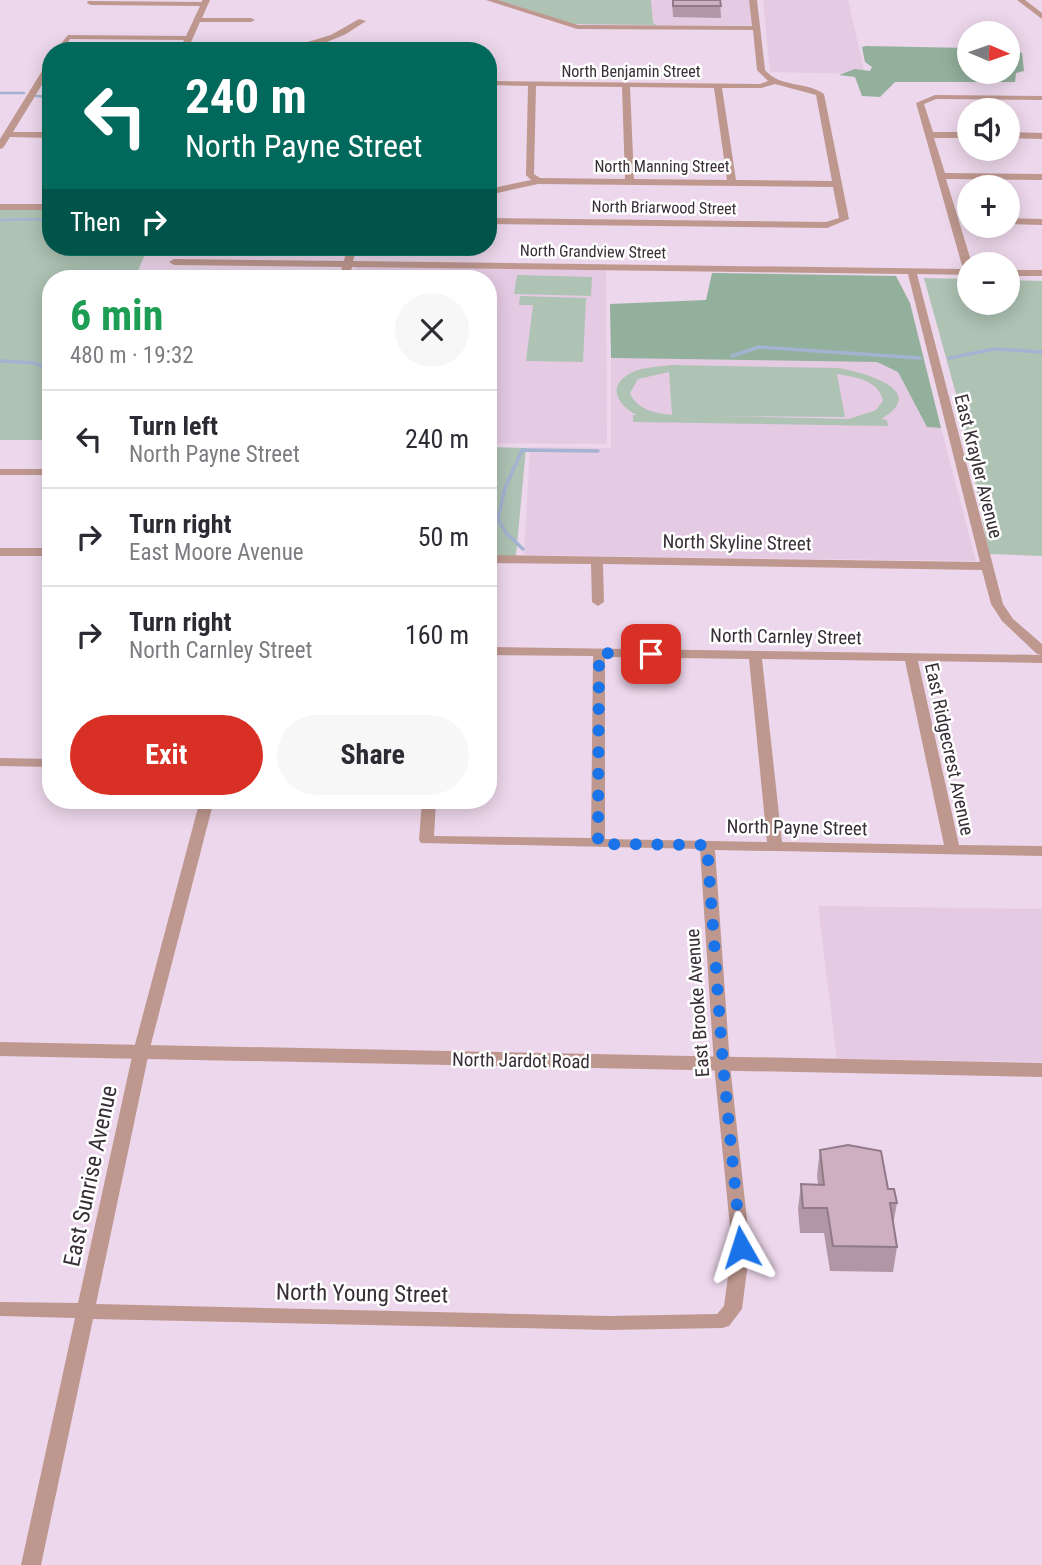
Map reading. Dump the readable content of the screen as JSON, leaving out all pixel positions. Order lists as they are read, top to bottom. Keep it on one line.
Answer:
{"streets":{"street":["North Benjamin Street","North Manning Street","North Briarwood Street","North Grandview Street","East Krayler Avenue","North Skyline Street","North Carnley Street","East Ridgecrest Avenue","North Payne Street","East Brooke Avenue","North Jardot Road","East Sunrise Avenue","North Young Street"]},"crossings":[["North Manning Street","North Briarwood Street"],["North Grandview Street","East Krayler Avenue"],["East Krayler Avenue","North Skyline Street"],["North Carnley Street","East Ridgecrest Avenue"],["East Ridgecrest Avenue","North Payne Street"],["North Payne Street","East Brooke Avenue"],["East Brooke Avenue","North Jardot Road"],["East Brooke Avenue","North Young Street"],["North Jardot Road","East Sunrise Avenue"],["East Sunrise Avenue","North Young Street"]],"north":"right","page":{"map_buttons":["+","−"],"turn":["240 m","North Payne Street"],"then":"Then","heading":["6 min","480 m · 19:32"],"list":[{"name":"Turn left","note":"North Payne Street","value":"240 m"},{"name":"Turn right","note":"East Moore Avenue","value":"50 m"},{"name":"Turn right","note":"North Carnley Street","value":"160 m"}],"buttons":["Exit","Share"]}}
